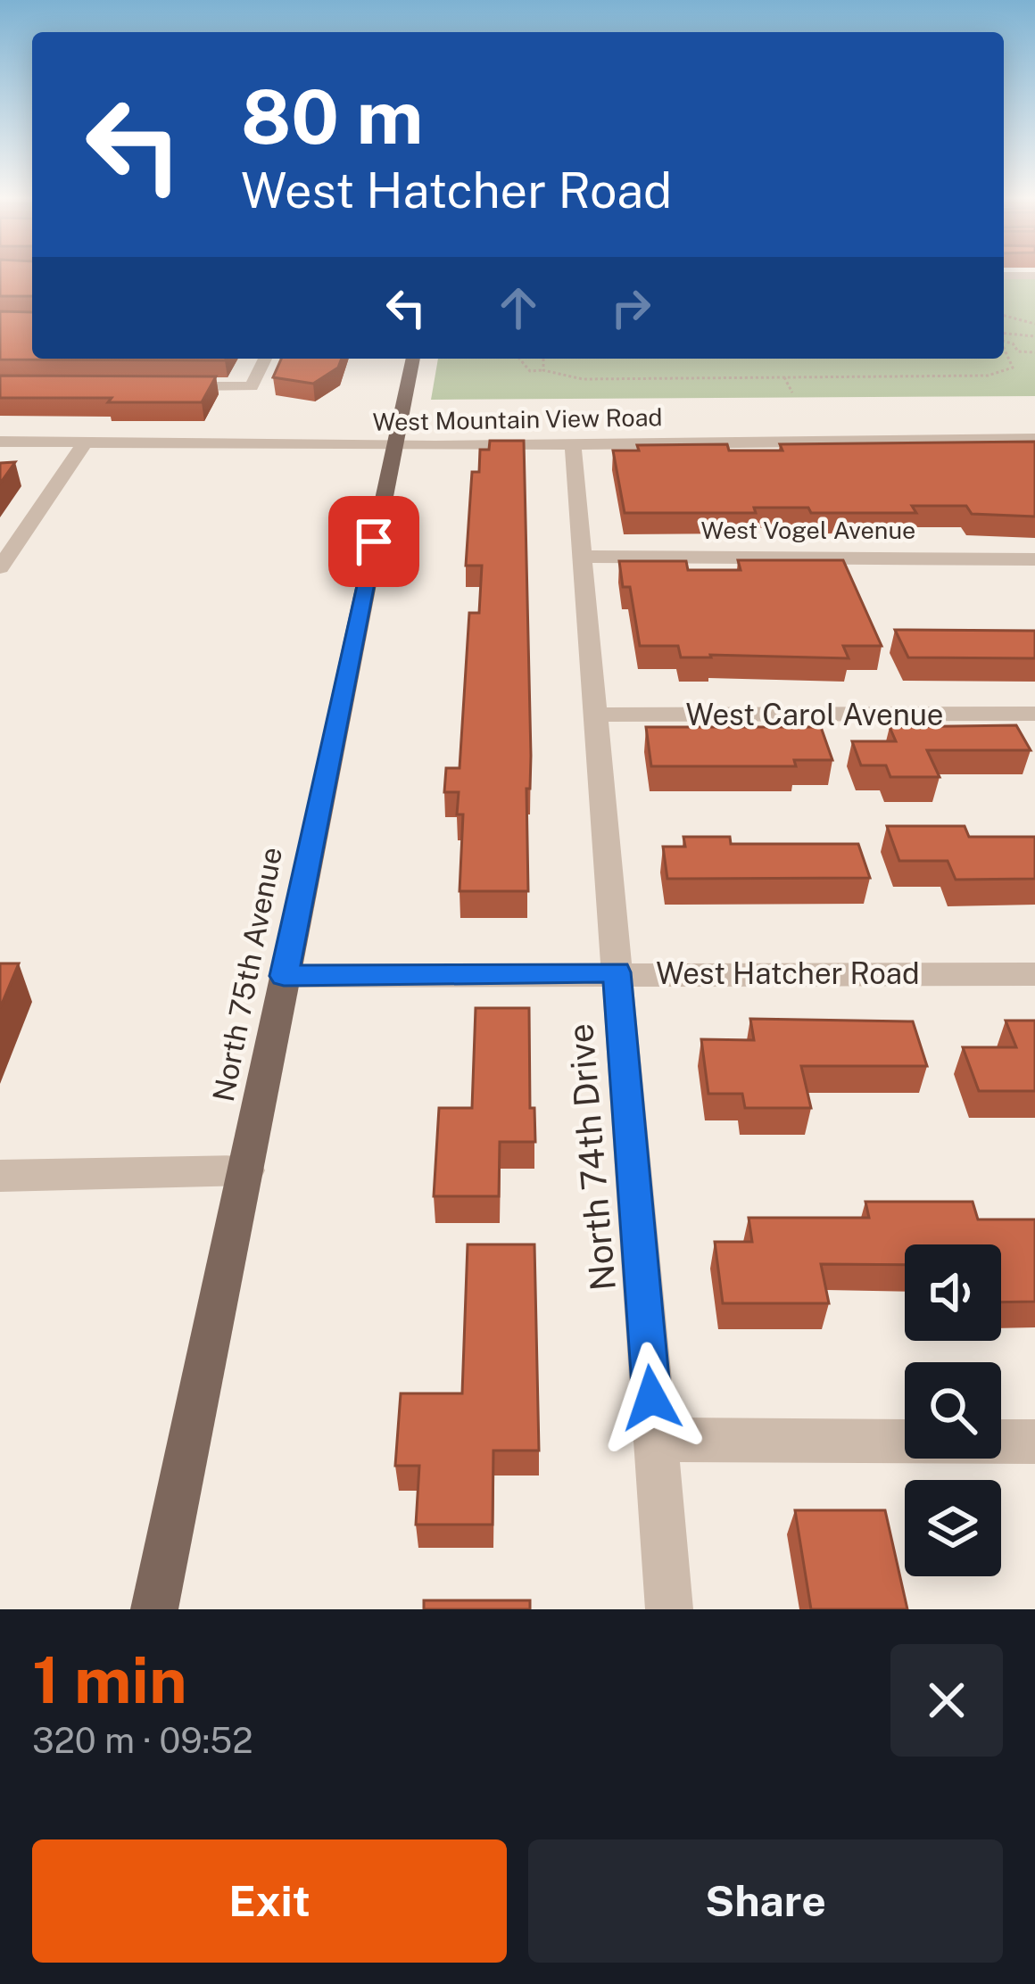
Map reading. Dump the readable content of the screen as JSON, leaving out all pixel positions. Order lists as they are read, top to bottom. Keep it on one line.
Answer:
{"streets":{"main road":["North 75th Avenue"],"street":["West Mountain View Road","West Vogel Avenue","West Carol Avenue","West Hatcher Road","North 74th Drive"]},"crossings":[["West Mountain View Road","North 75th Avenue"],["West Mountain View Road","North 74th Drive"],["West Vogel Avenue","North 74th Drive"],["West Carol Avenue","North 74th Drive"],["West Hatcher Road","North 75th Avenue"],["West Hatcher Road","North 74th Drive"]],"page":{"turn":["80 m","West Hatcher Road"],"heading":["1 min","320 m · 09:52"],"buttons":["Exit","Share"]}}
